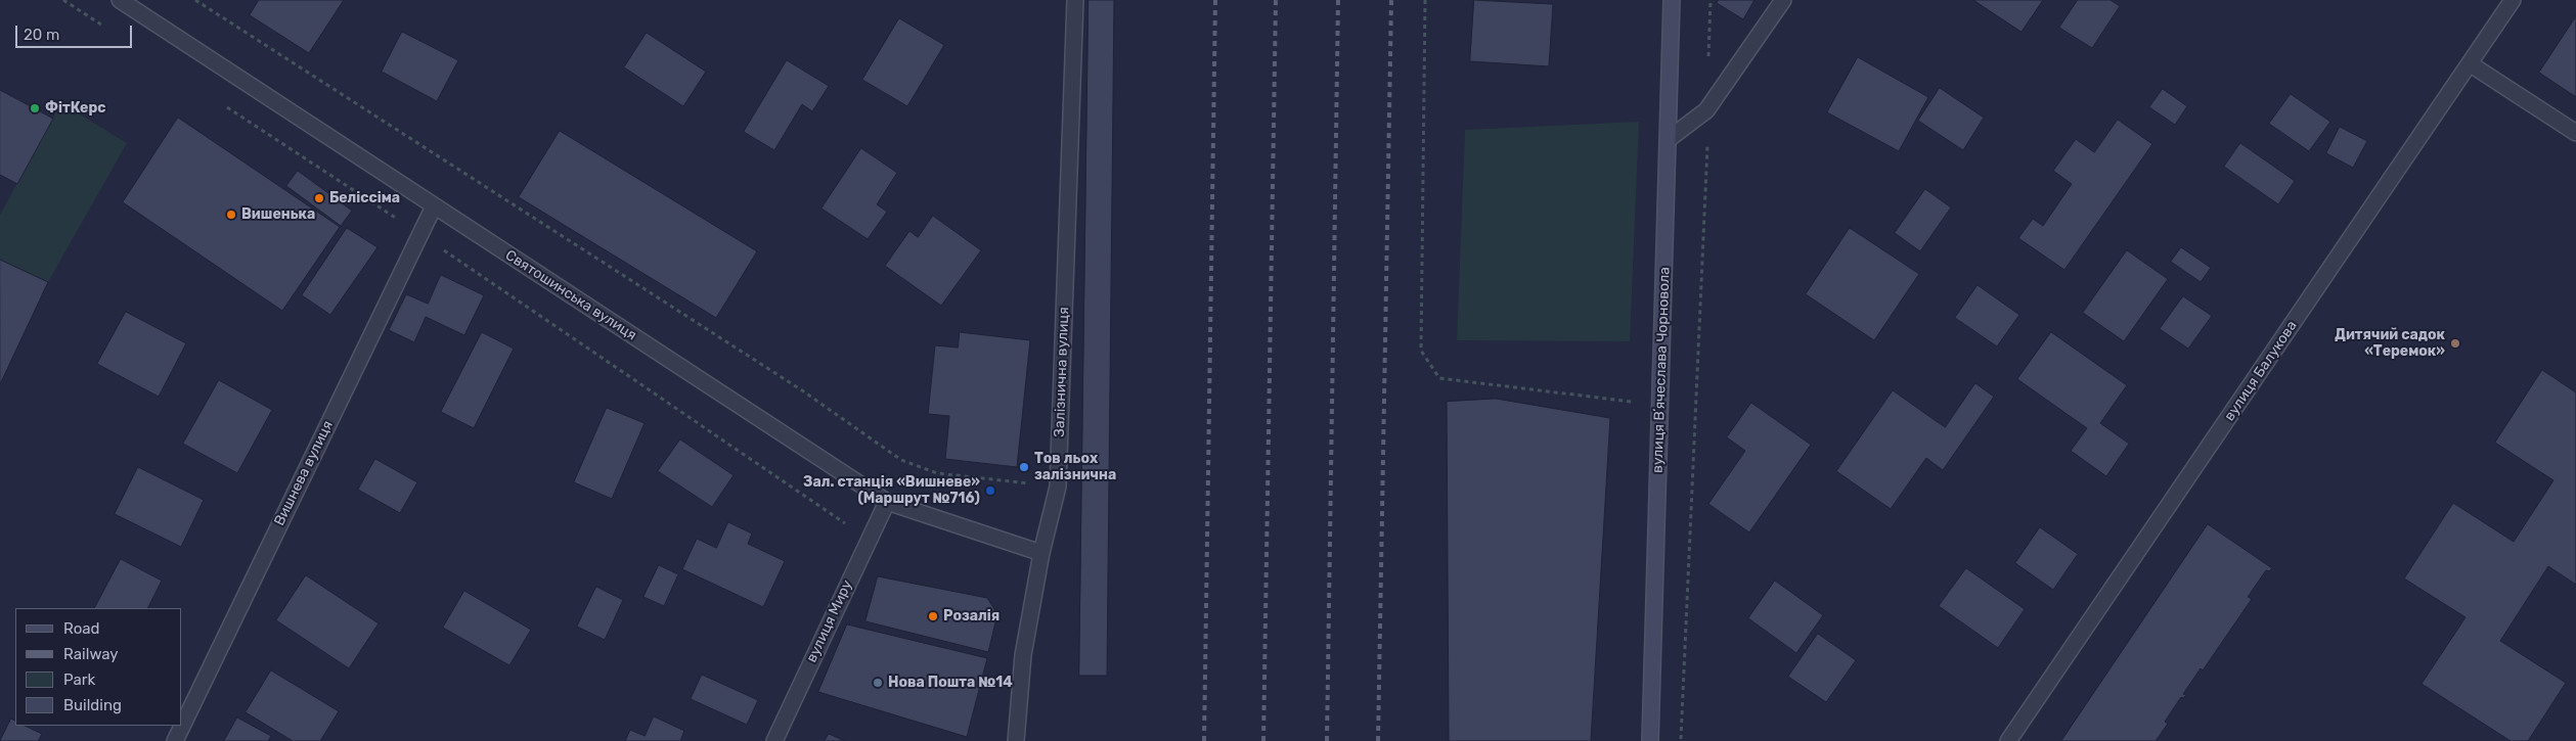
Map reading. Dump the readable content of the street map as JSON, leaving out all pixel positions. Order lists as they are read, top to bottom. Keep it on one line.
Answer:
{"streets":{"street":["Святошинська вулиця","вулиця Вʼячеслава Чорновола","вулиця Балукова","Залізнична вулиця","Вишнева вулиця","вулиця Миру"]},"crossings":[["Святошинська вулиця","Залізнична вулиця"],["Святошинська вулиця","Вишнева вулиця"],["Святошинська вулиця","вулиця Миру"]],"places":["ФітКерс","Беліссіма","Вишенька","Дитячий садок «Теремок»","Тов льох залізнична","Зал. станція «Вишневе» (Маршрут №716)","Розалія","Нова Пошта №14"],"legend":["Road","Railway","Park","Building"],"scale_bar":"20 m"}
